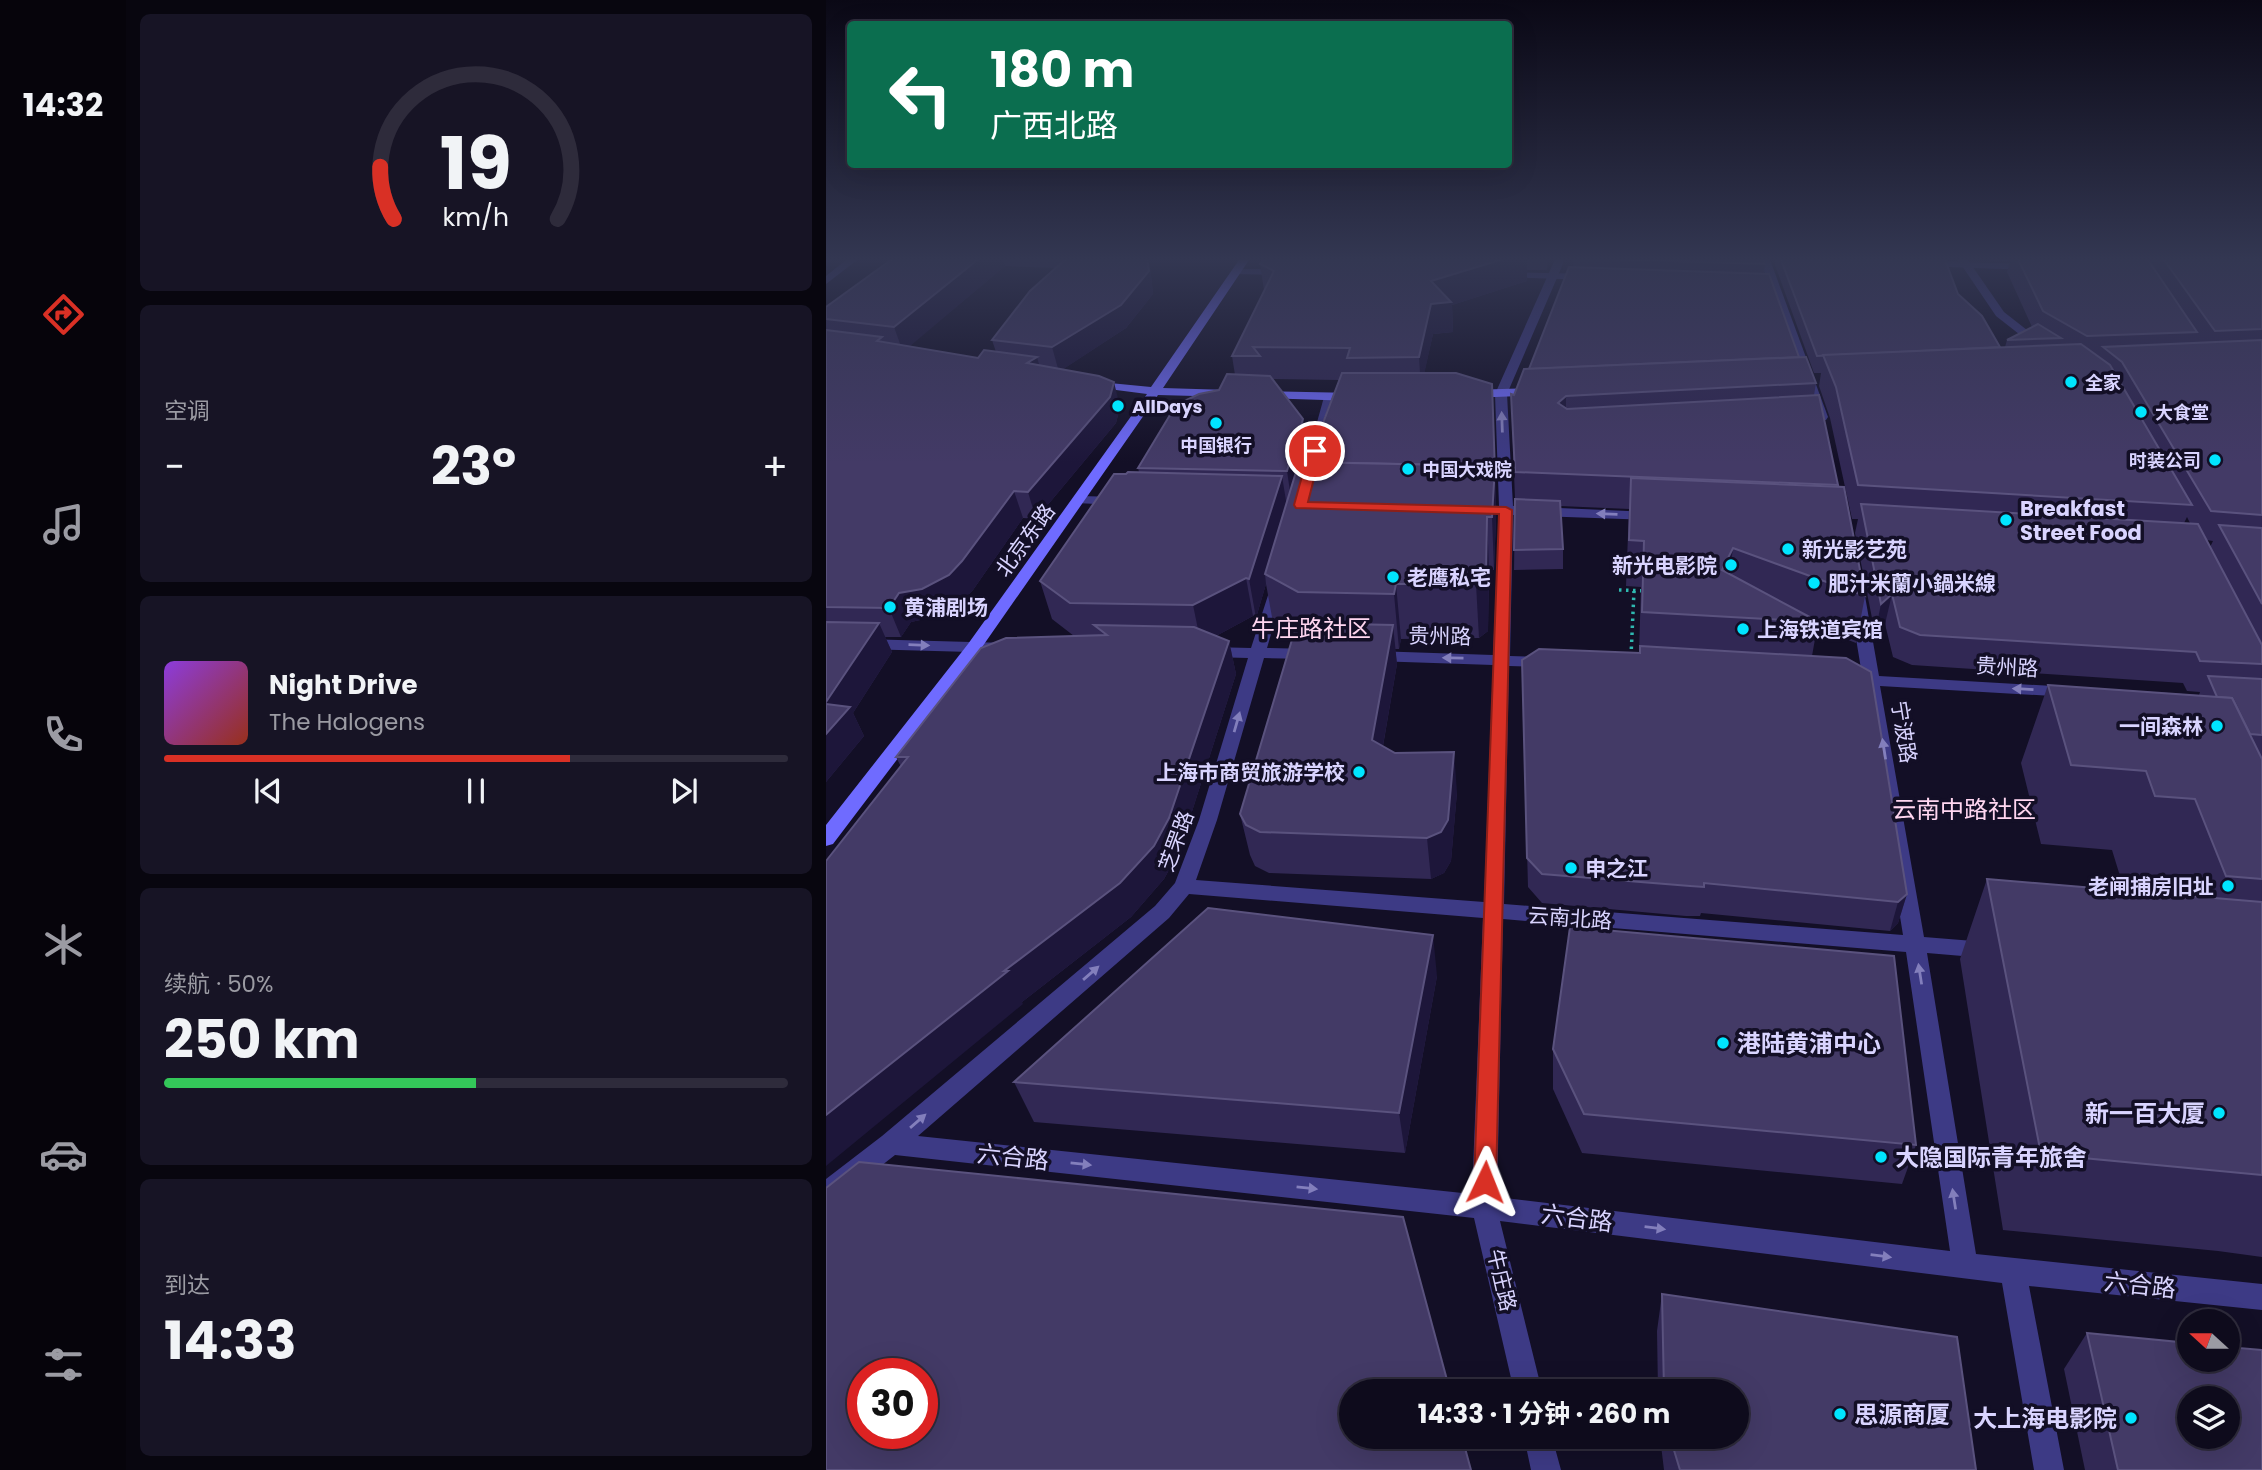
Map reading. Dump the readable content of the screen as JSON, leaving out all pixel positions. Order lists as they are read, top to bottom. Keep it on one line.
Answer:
{"streets":{"main road":["北京东路"],"street":["贵州路","宁波路","芝罘路","云南北路","六合路","牛庄路"]},"crossings":[["贵州路","宁波路"],["贵州路","牛庄路"],["宁波路","云南北路"],["宁波路","六合路"],["芝罘路","云南北路"],["芝罘路","六合路"],["云南北路","牛庄路"],["六合路","牛庄路"]],"one_way":["贵州路","宁波路","芝罘路","六合路"],"districts":["牛庄路社区","云南中路社区"],"places":["全家","AllDays","大食堂","中国银行","时装公司","中国大戏院","Breakfast Street Food","新光影艺苑","新光电影院","老鹰私宅","肥汁米蘭小鍋米線","黄浦剧场","上海铁道宾馆","一间森林","上海市商贸旅游学校","申之江","老闸捕房旧址","港陆黄浦中心","新一百大厦","大隐国际青年旅舍","思源商厦","大上海电影院"],"north":"left","page":{"tabs":"14:32","turn":["180 m","广西北路"],"tile":["空调",["续航 · 50%","250 km"],["到达","14:33"]],"heat":["−","23°","+"],"song":["Night Drive","The Halogens"],"limit":"30","trip":"14:33 · 1 分钟 · 260 m","gauge":["19","km/h"]}}
